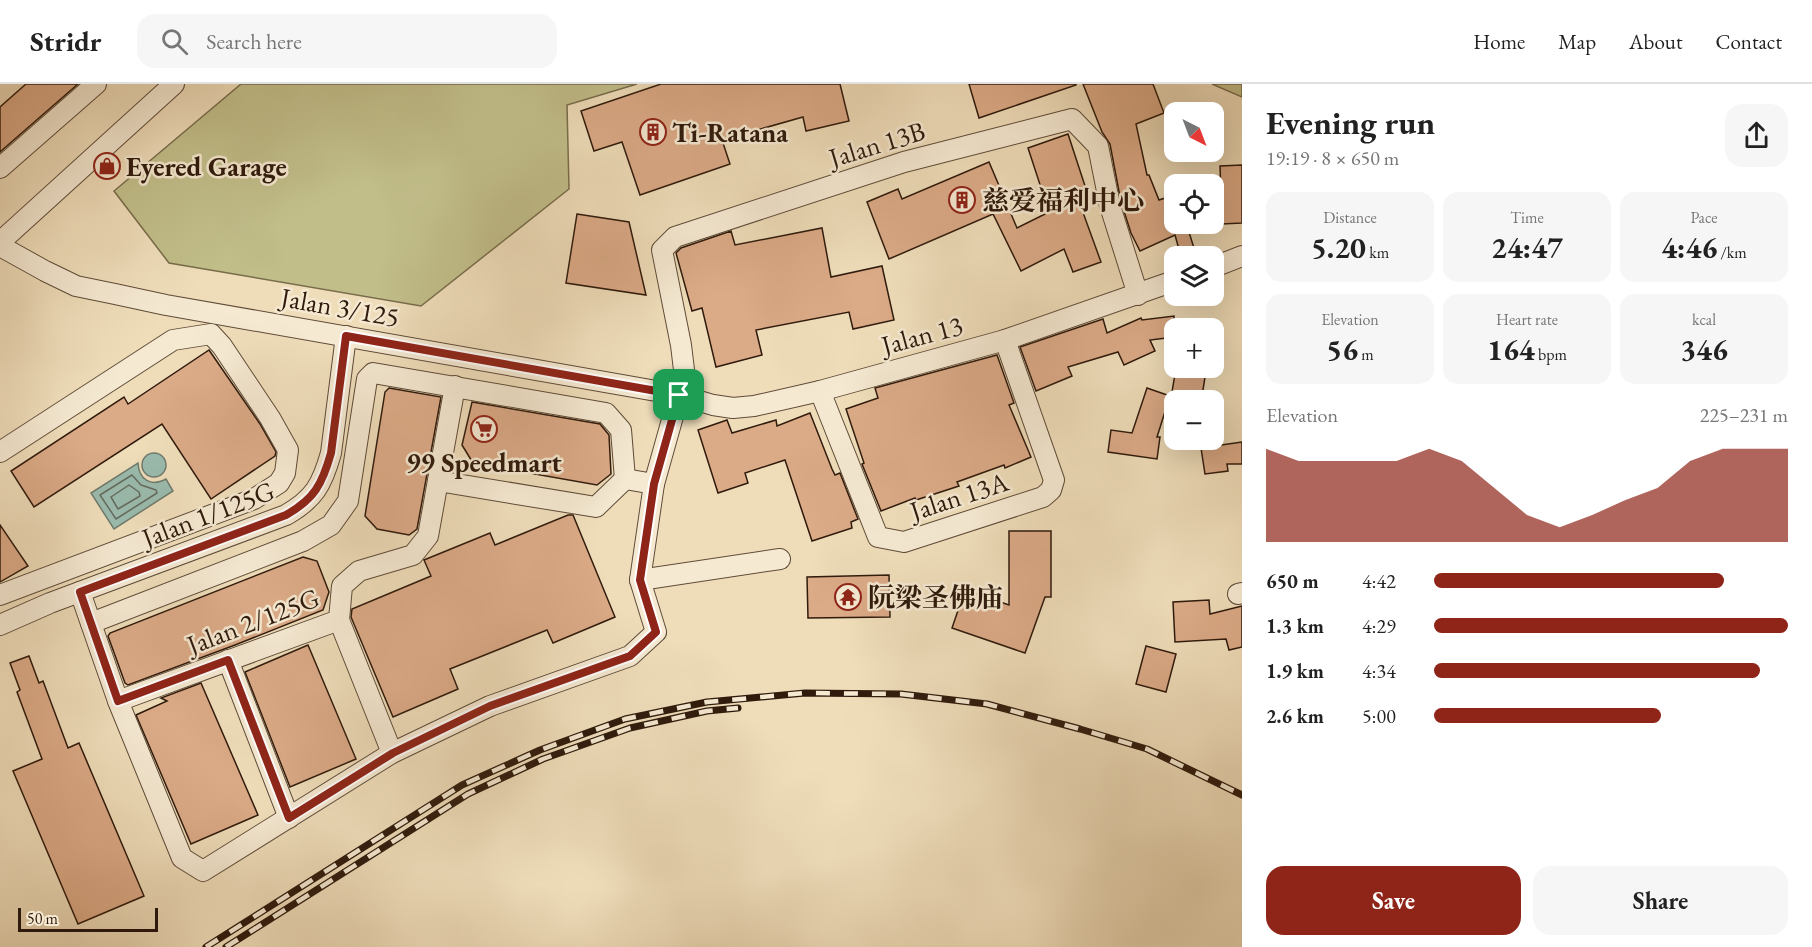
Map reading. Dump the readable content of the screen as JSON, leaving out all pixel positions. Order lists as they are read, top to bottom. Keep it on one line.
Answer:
{"streets":{"street":["Jalan 13B","Jalan 3/125","Jalan 13","Jalan 13A","Jalan 1/125G","Jalan 2/125G"]},"crossings":[["Jalan 13B","Jalan 3/125"],["Jalan 13B","Jalan 13"],["Jalan 3/125","Jalan 13"],["Jalan 3/125","Jalan 1/125G"],["Jalan 13","Jalan 13A"]],"places":{"building":["Ti-Ratana","慈爱福利中心"],"shop":["Eyered Garage"],"supermarket":["99 Speedmart"],"temple":["阮梁圣佛庙"]},"scale_bar":"50 m","north":"bottom right","page":{"header":"Stridr","search":"Search here","nav":["Home","Map","About","Contact"],"heading":["Evening run","19:19 · 8 × 650 m"],"map_buttons":["+","−"],"stats":[["Distance","5.20 km"],["Time","24:47"],["Pace","4:46 /km"],["Elevation","56 m"],["Heart rate","164 bpm"],["kcal","346"]],"chart":["Elevation","225–231 m"],"list":[{"name":"650 m","note":"4:42"},{"name":"1.3 km","note":"4:29"},{"name":"1.9 km","note":"4:34"},{"name":"2.6 km","note":"5:00"}],"buttons":["Save","Share"],"scale":"50 m"}}
